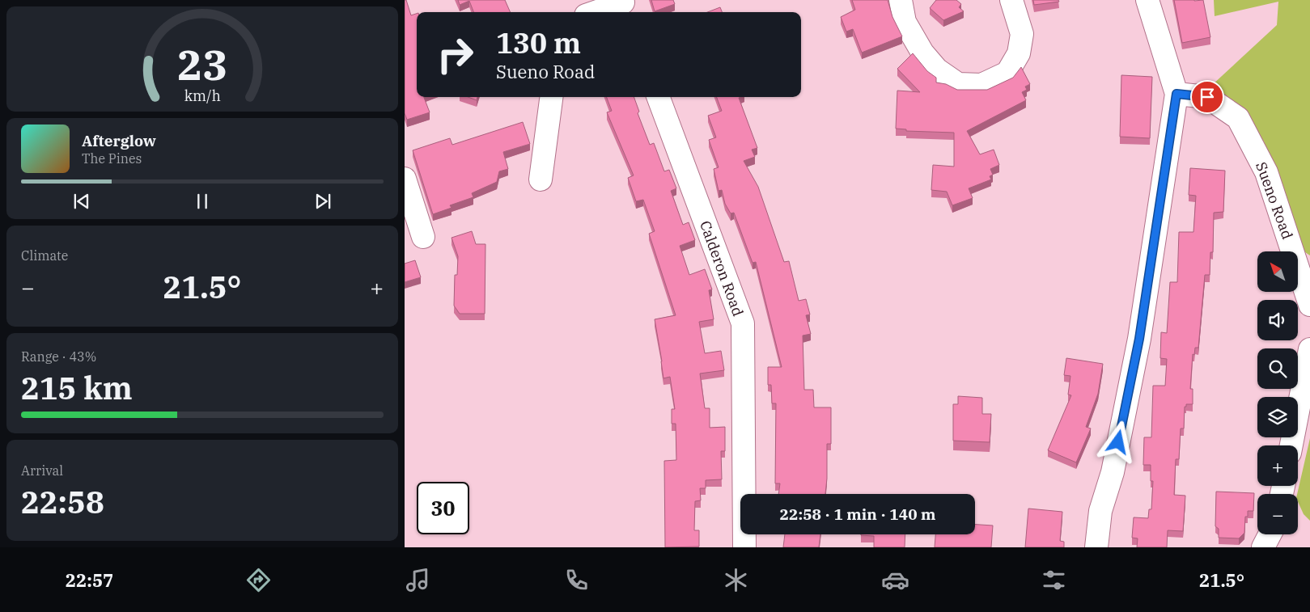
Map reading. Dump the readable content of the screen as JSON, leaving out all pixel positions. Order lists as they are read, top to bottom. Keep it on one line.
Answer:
{"streets":{"street":["Sueno Road","Calderon Road"]},"north":"top left","page":{"turn":["130 m","Sueno Road"],"song":["Afterglow","The Pines"],"tile":["Climate",["Range · 43%","215 km"],["Arrival","22:58"]],"map_buttons":["+","−"],"heat":["−","21.5°","+"],"limit":"30","trip":"22:58 · 1 min · 140 m","tabs":["22:57","21.5°"],"gauge":["23","km/h"]}}
